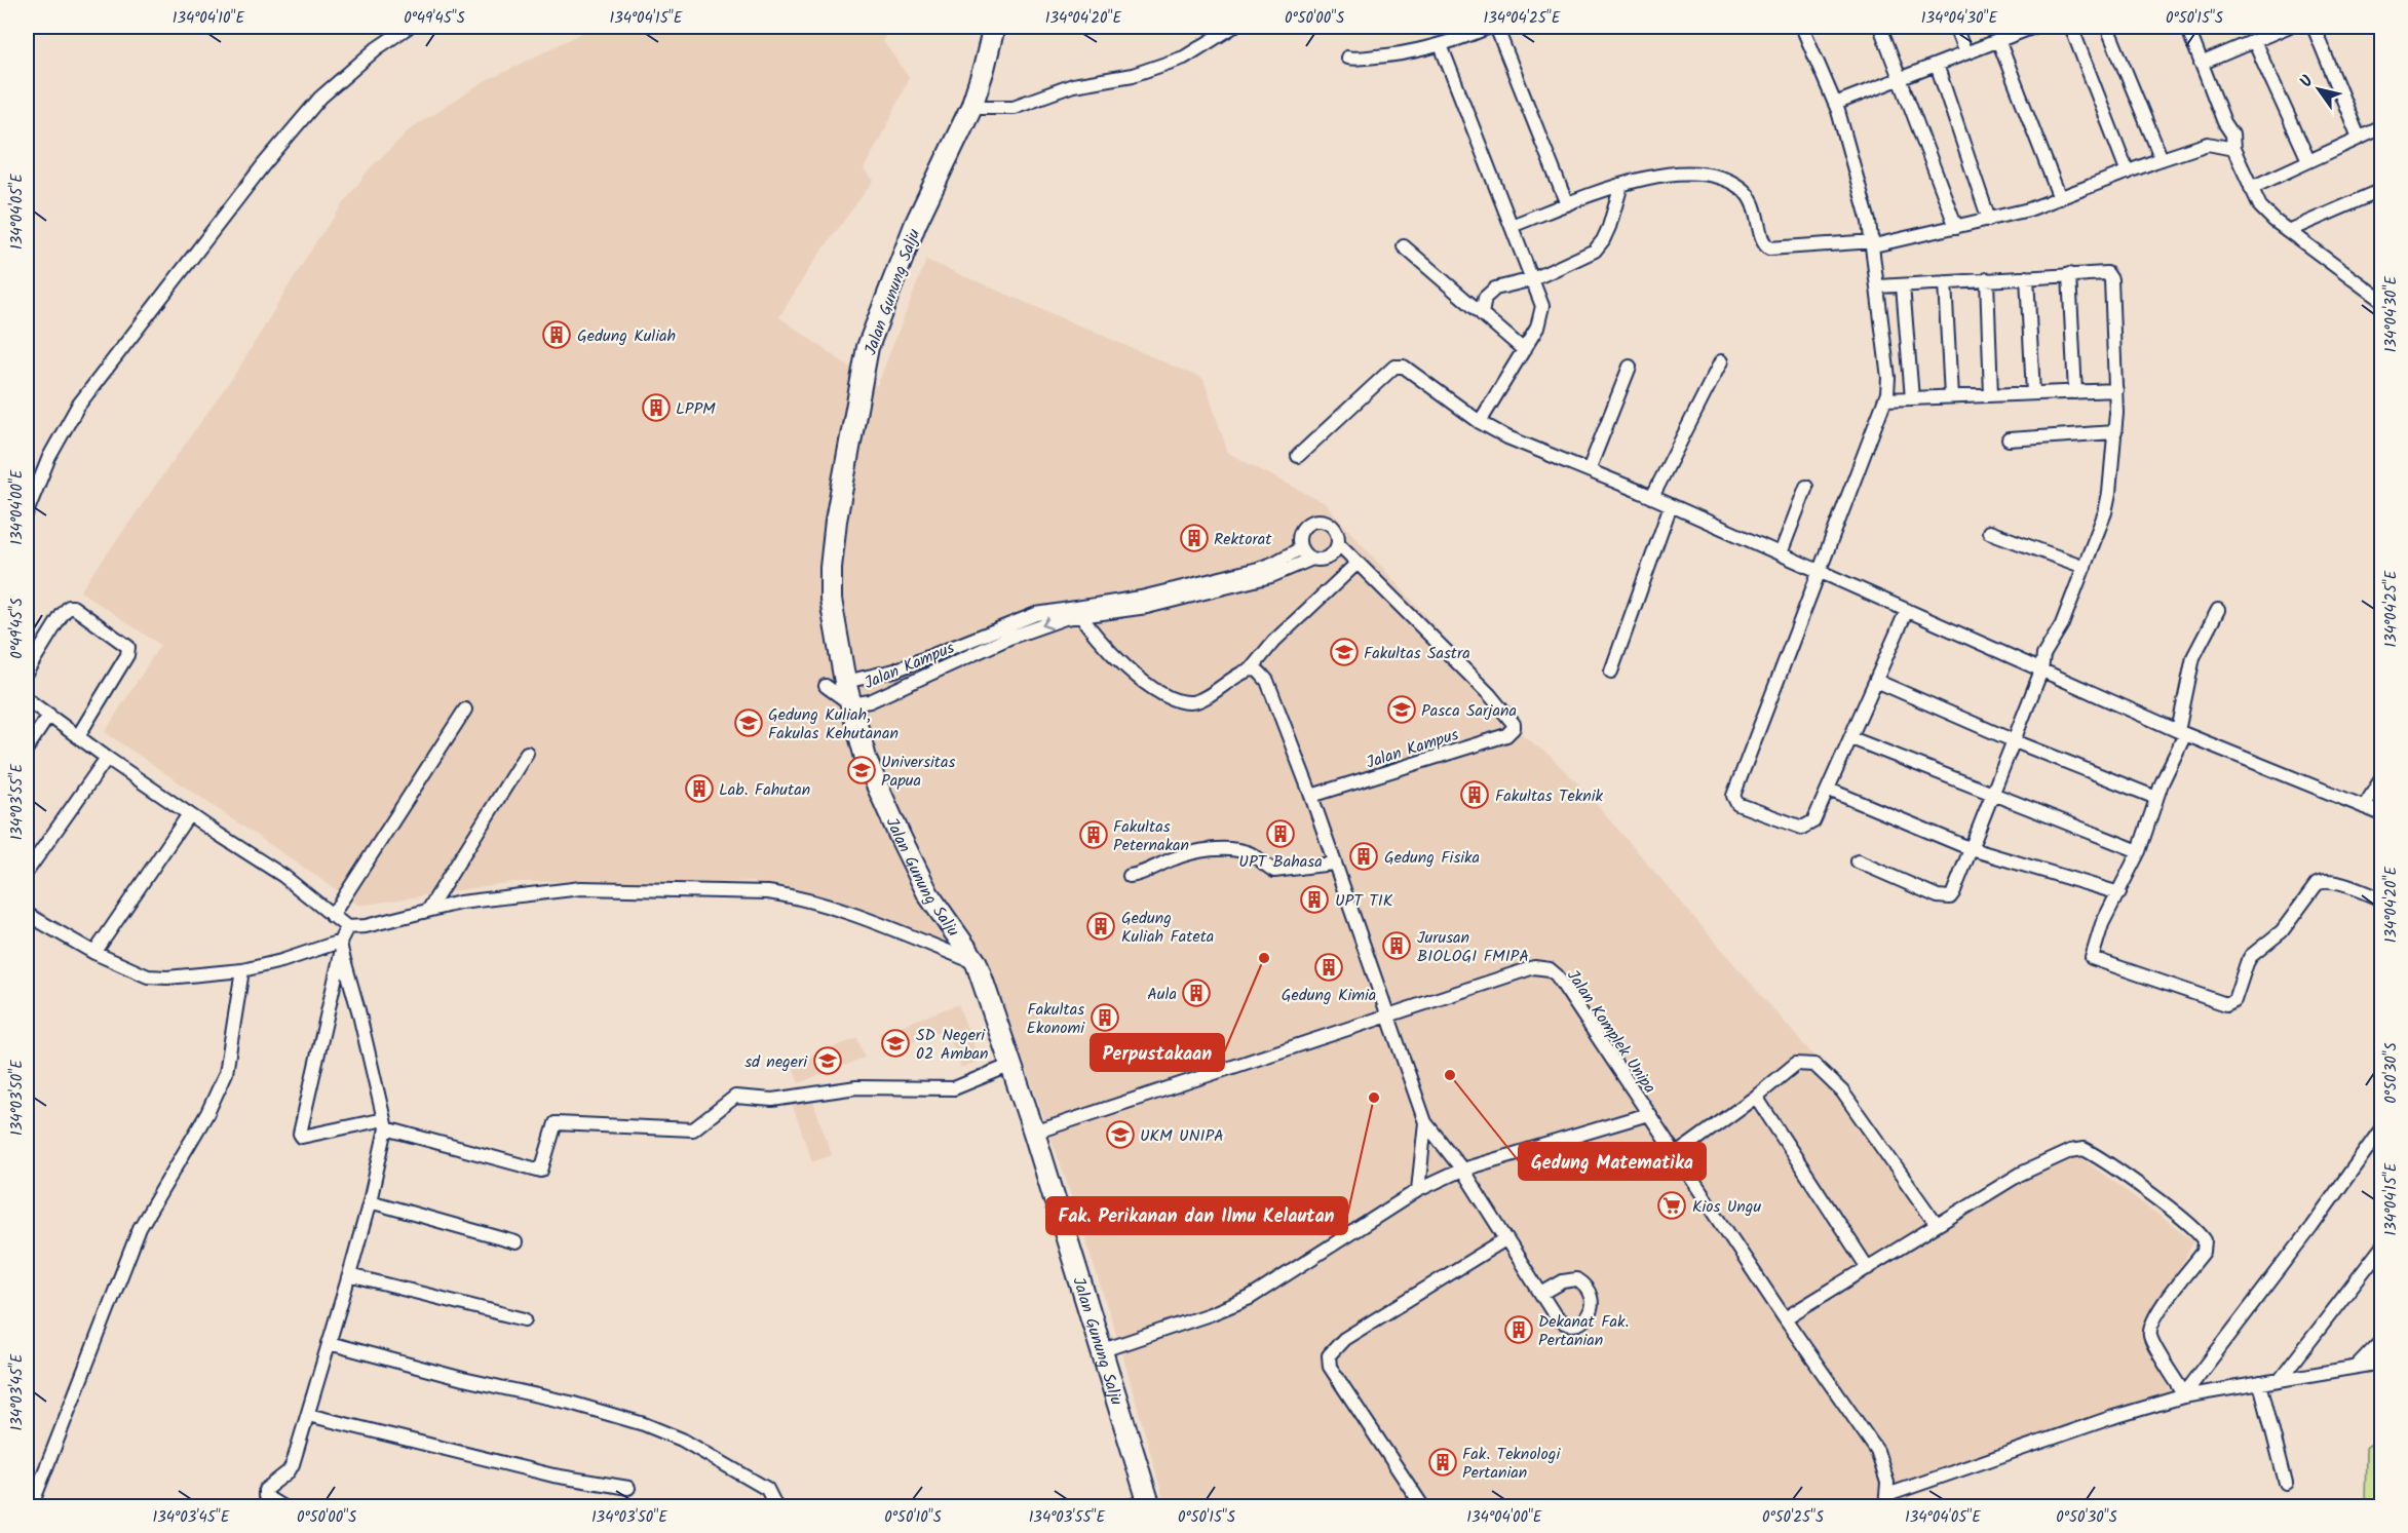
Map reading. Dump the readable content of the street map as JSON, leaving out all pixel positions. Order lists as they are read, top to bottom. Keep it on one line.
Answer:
{"streets":{"main road":["Jalan Gunung Salju"],"street":["Jalan Kampus","Jalan Komplek Unipa"]},"crossings":[["Jalan Gunung Salju","Jalan Kampus"],["Jalan Gunung Salju","Jalan Komplek Unipa"]],"places":{"building":["Gedung Kuliah","LPPM","Rektorat","Lab. Fahutan","Fakultas Teknik","UPT Bahasa","Fakultas Peternakan","Gedung Fisika","UPT TIK","Gedung Kuliah Fateta","Jurusan BIOLOGI FMIPA","Gedung Kimia","Aula","Fakultas Ekonomi","Dekanat Fak. Pertanian","Fak. Teknologi Pertanian"],"school or university":["Fakultas Sastra","Pasca Sarjana","Gedung Kuliah, Fakulas Kehutanan","Universitas Papua","SD Negeri 02 Amban","sd negeri","UKM UNIPA"],"other":["Perpustakaan","Gedung Matematika","Fak. Perikanan dan Ilmu Kelautan"],"supermarket":["Kios Ungu"]},"north":"top left","coordinates":["134°04'10\"E","0°49'45\"S","134°04'15\"E","134°04'20\"E","0°50'00\"S","134°04'25\"E","134°04'30\"E","0°50'15\"S","134°04'05\"E","134°04'00\"E","134°03'55\"E","0°50'30\"S","134°03'50\"E","134°03'45\"E","0°50'10\"S","0°50'25\"S"]}
